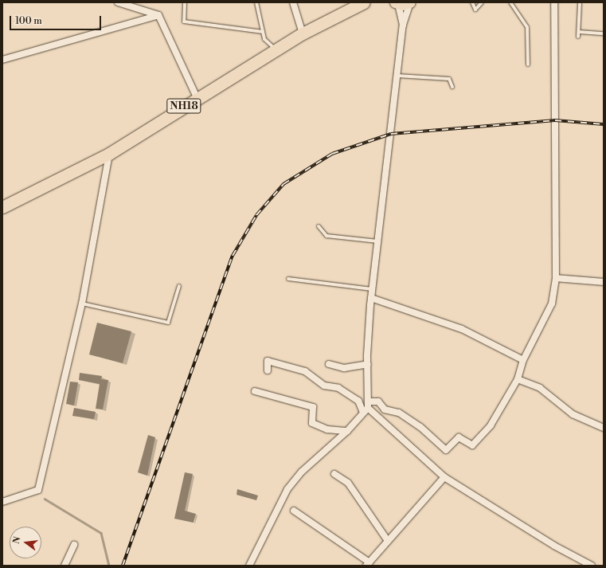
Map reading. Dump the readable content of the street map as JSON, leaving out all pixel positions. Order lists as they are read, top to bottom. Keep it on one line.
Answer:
{"streets":{"highway":["NH18"]},"scale_bar":"100 m","north":"left"}
